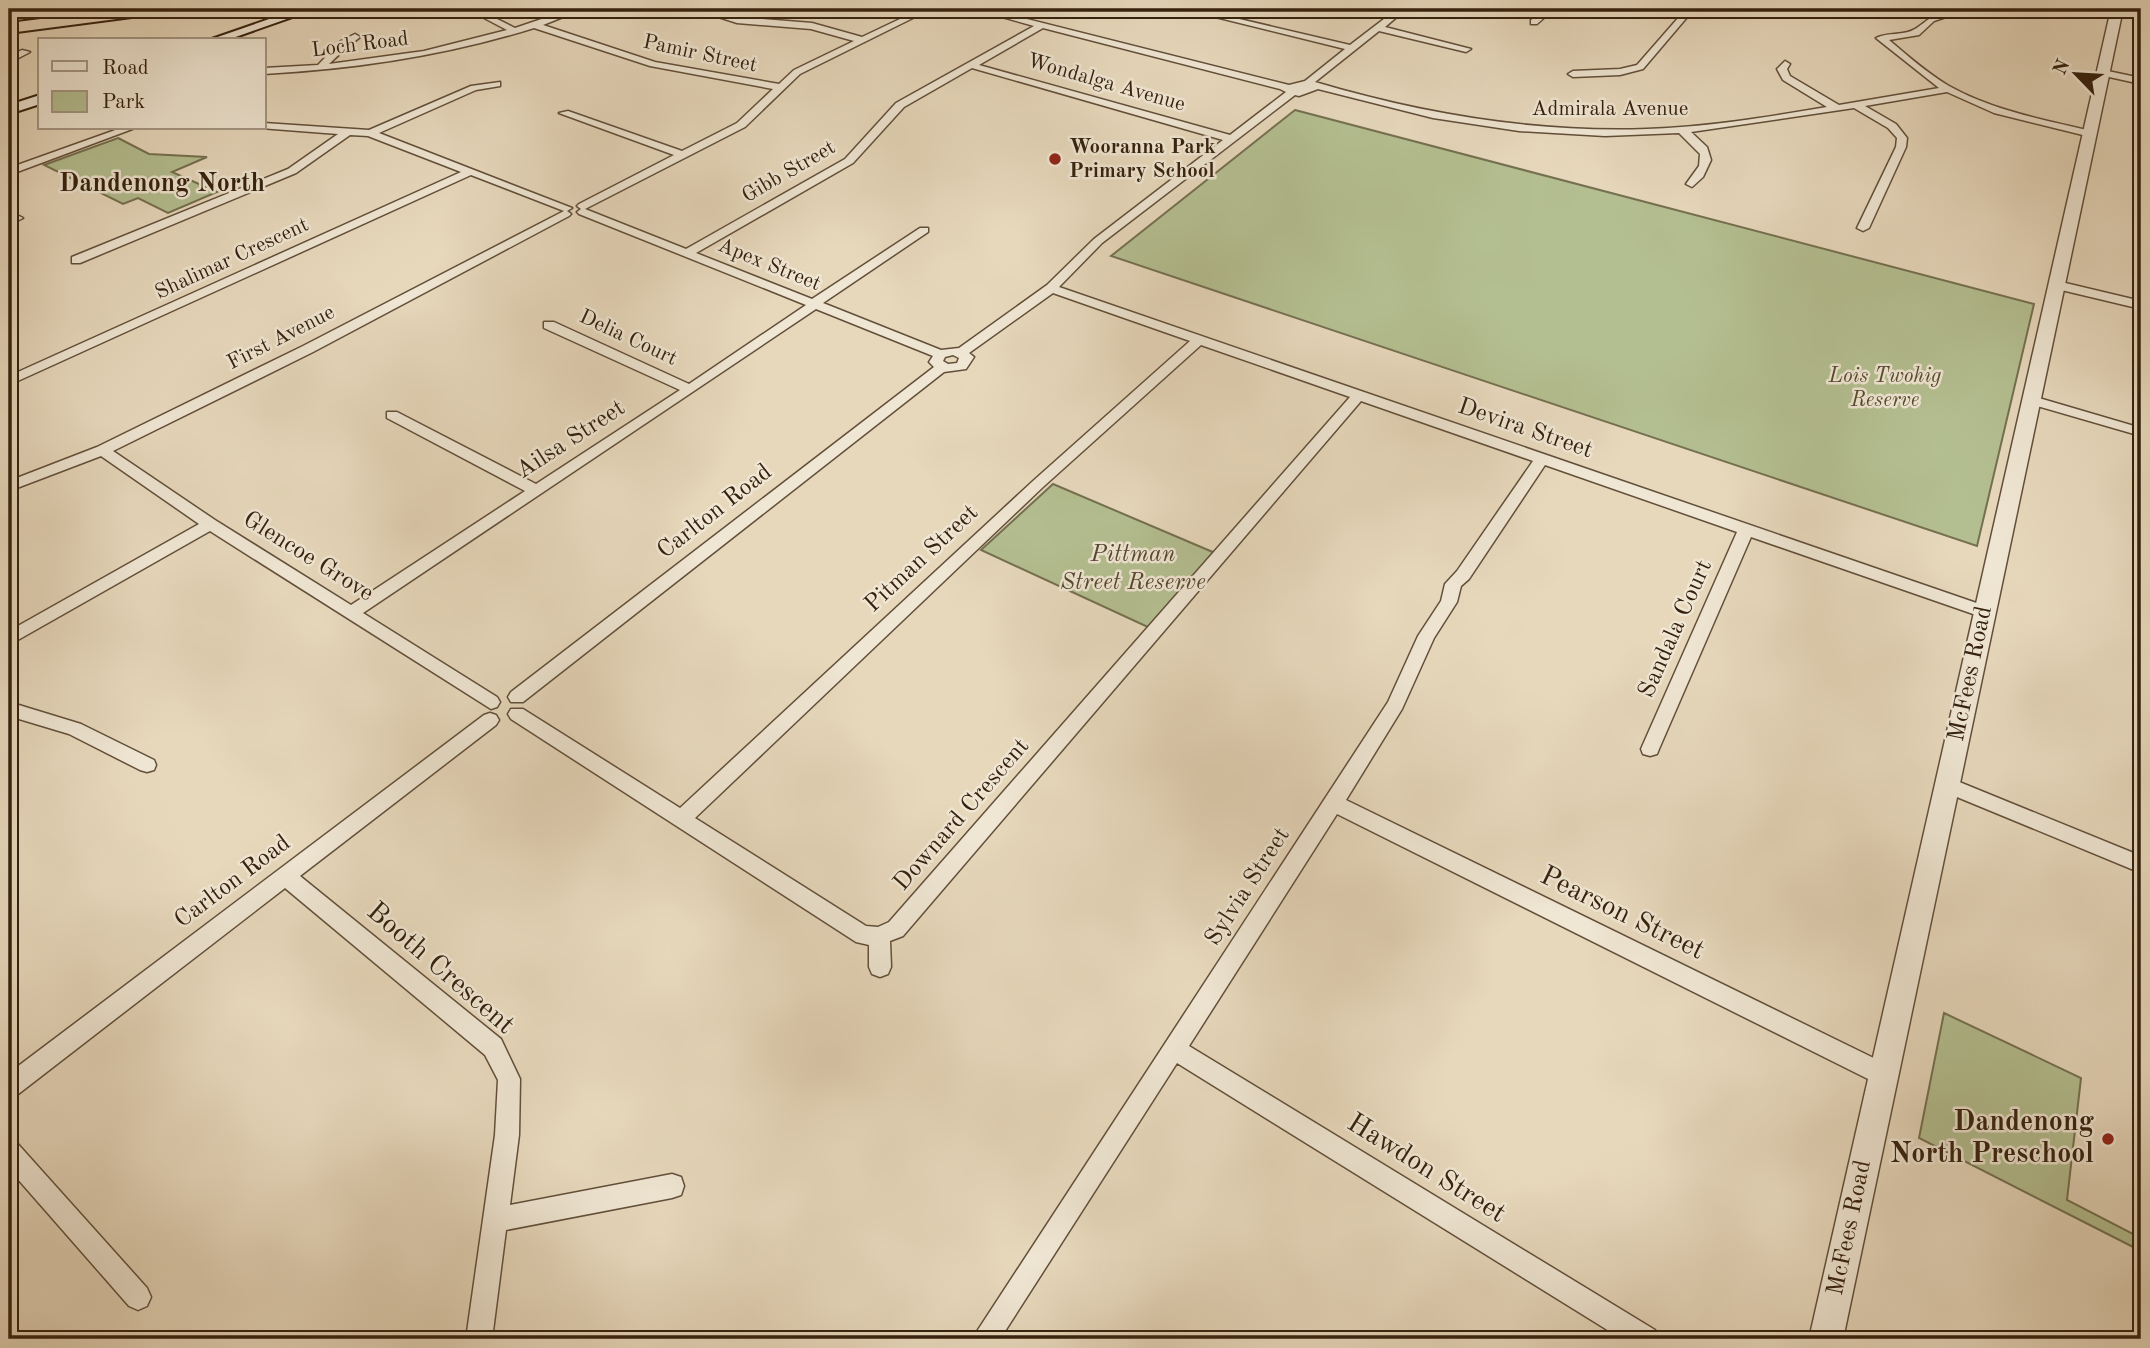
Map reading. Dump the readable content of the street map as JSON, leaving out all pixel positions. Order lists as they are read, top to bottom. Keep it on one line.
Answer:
{"streets":{"street":["Loch Road","Pamir Street","Wondalga Avenue","Admirala Avenue","Gibb Street","Shalimar Crescent","Apex Street","First Avenue","Delia Court","Devira Street","Ailsa Street","Carlton Road","Glencoe Grove","Pitman Street","Sandala Court","McFees Road","Downard Crescent","Sylvia Street","Pearson Street","Booth Crescent","Hawdon Street"]},"crossings":[["Loch Road","Pamir Street"],["Wondalga Avenue","Gibb Street"],["Gibb Street","Apex Street"],["Apex Street","Ailsa Street"],["Apex Street","Carlton Road"],["First Avenue","Glencoe Grove"],["Delia Court","Ailsa Street"],["Devira Street","Pitman Street"],["Devira Street","Sandala Court"],["Devira Street","McFees Road"],["Devira Street","Downard Crescent"],["Devira Street","Sylvia Street"],["Ailsa Street","Glencoe Grove"],["Carlton Road","Glencoe Grove"],["Carlton Road","Booth Crescent"],["McFees Road","Pearson Street"],["Sylvia Street","Pearson Street"],["Sylvia Street","Hawdon Street"]],"districts":["Dandenong North"],"parks":["Lois Twohig Reserve","Pittman Street Reserve"],"places":["Wooranna Park Primary School","Dandenong North Preschool"],"legend":["Road","Park"],"north":"top left"}
